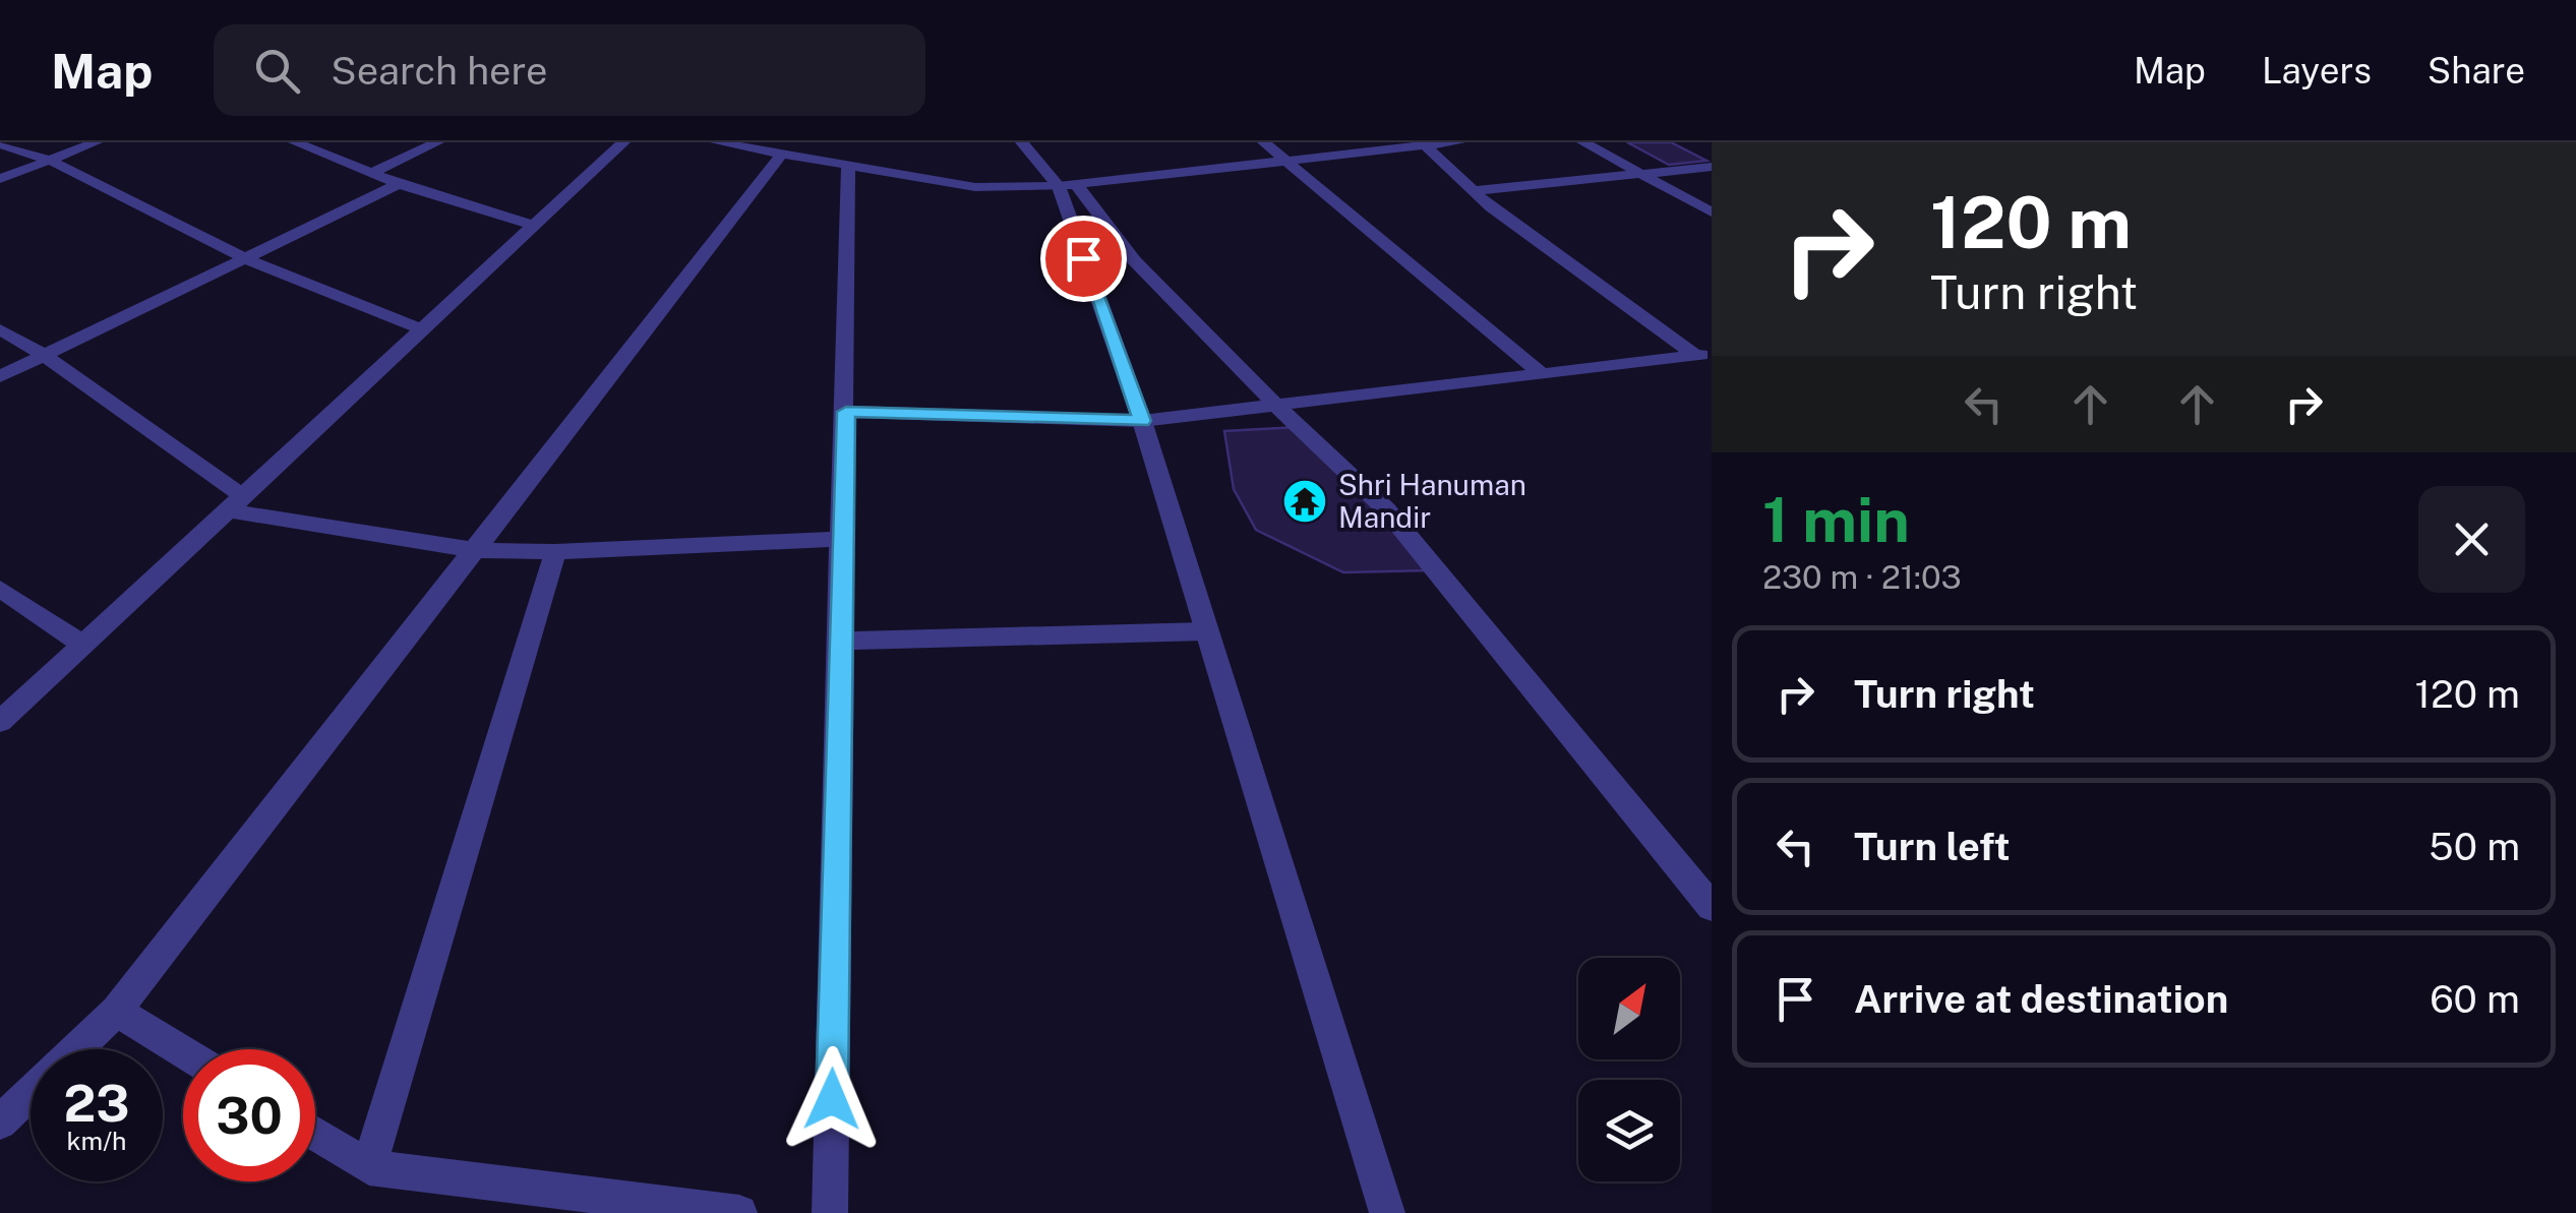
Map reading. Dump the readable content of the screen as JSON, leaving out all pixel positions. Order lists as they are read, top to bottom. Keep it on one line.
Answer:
{"places":{"temple":["Shri Hanuman Mandir"]},"north":"top right","page":{"header":"Map","search":"Search here","nav":["Map","Layers","Share"],"turn":["120 m","Turn right"],"heading":["1 min","230 m · 21:03"],"list":[{"name":"Turn right","value":"120 m"},{"name":"Turn left","value":"50 m"},{"name":"Arrive at destination","value":"60 m"}],"speed":"23 km/h","limit":"30"}}
